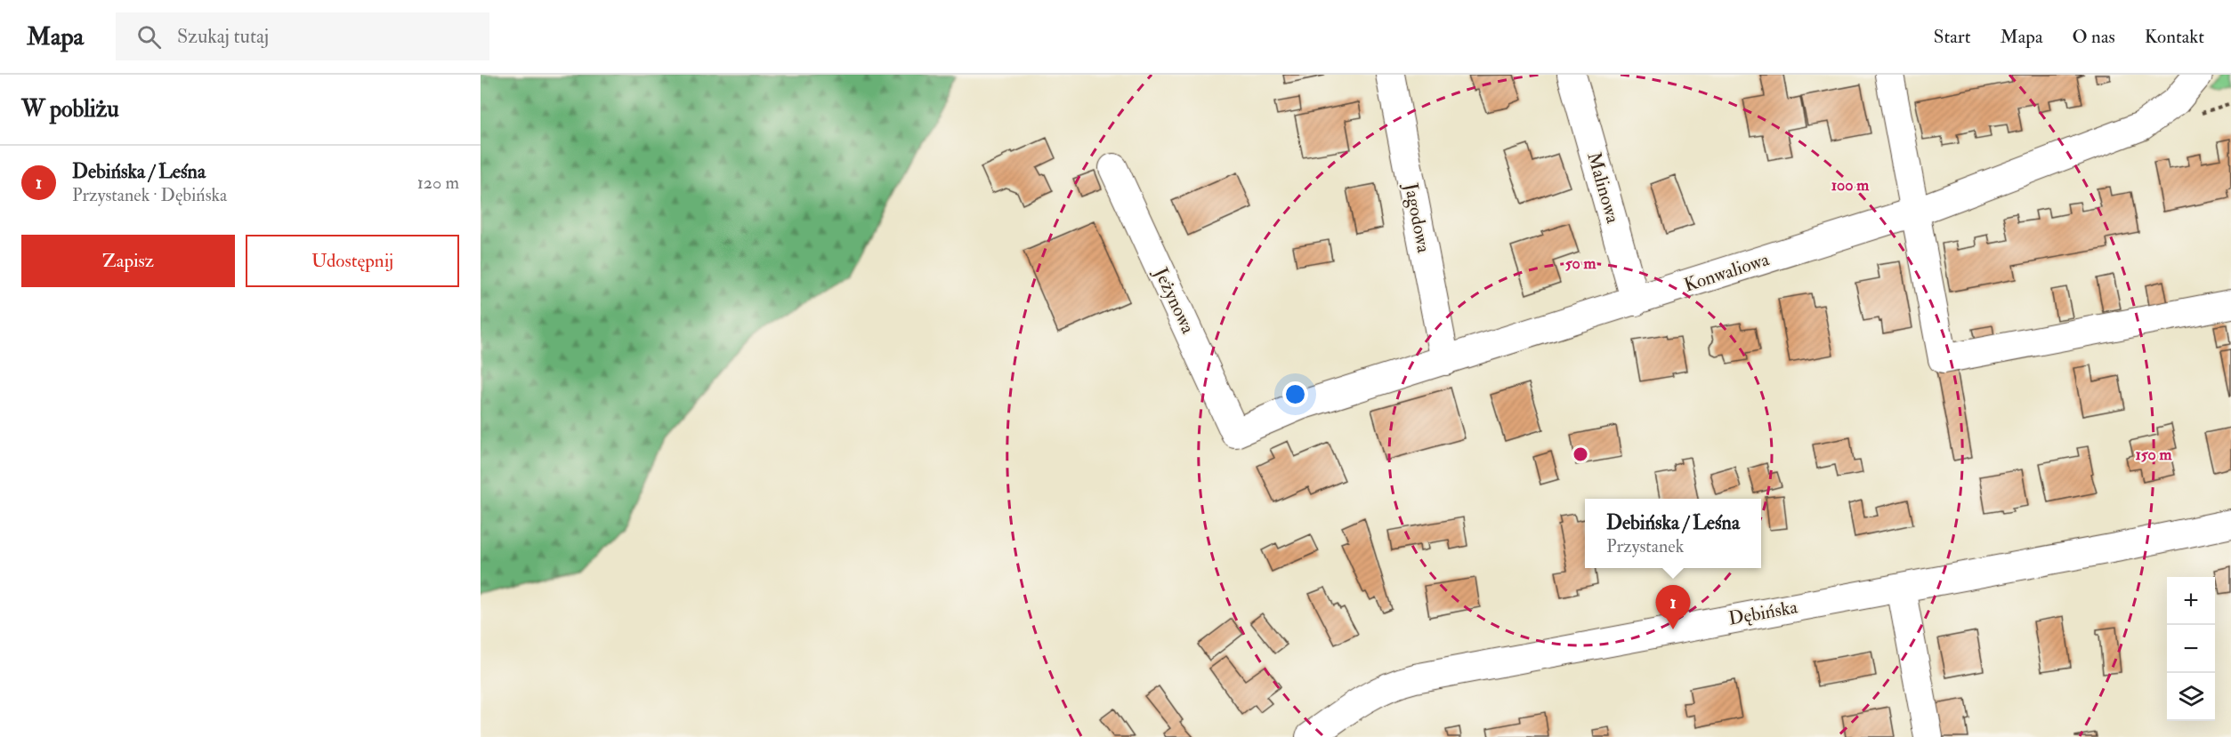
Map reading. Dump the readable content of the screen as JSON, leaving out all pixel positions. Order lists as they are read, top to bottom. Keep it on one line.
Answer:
{"streets":{"street":["Malinowa","Jagodowa","Konwaliowa","Jeżynowa","Dębińska"]},"crossings":[["Malinowa","Konwaliowa"],["Jagodowa","Konwaliowa"],["Konwaliowa","Jeżynowa"]],"page":{"header":"Mapa","search":"Szukaj tutaj","nav":["Start","Mapa","O nas","Kontakt"],"heading":"W pobliżu","list":[{"mark":"1","name":"Debińska / Leśna","note":"Przystanek · Dębińska","value":"120 m"}],"buttons":["Zapisz","Udostępnij"],"popup":["Debińska / Leśna","Przystanek"],"map_buttons":["+","−"],"pins":"1"},"rings":["100 m","50 m","150 m"]}
